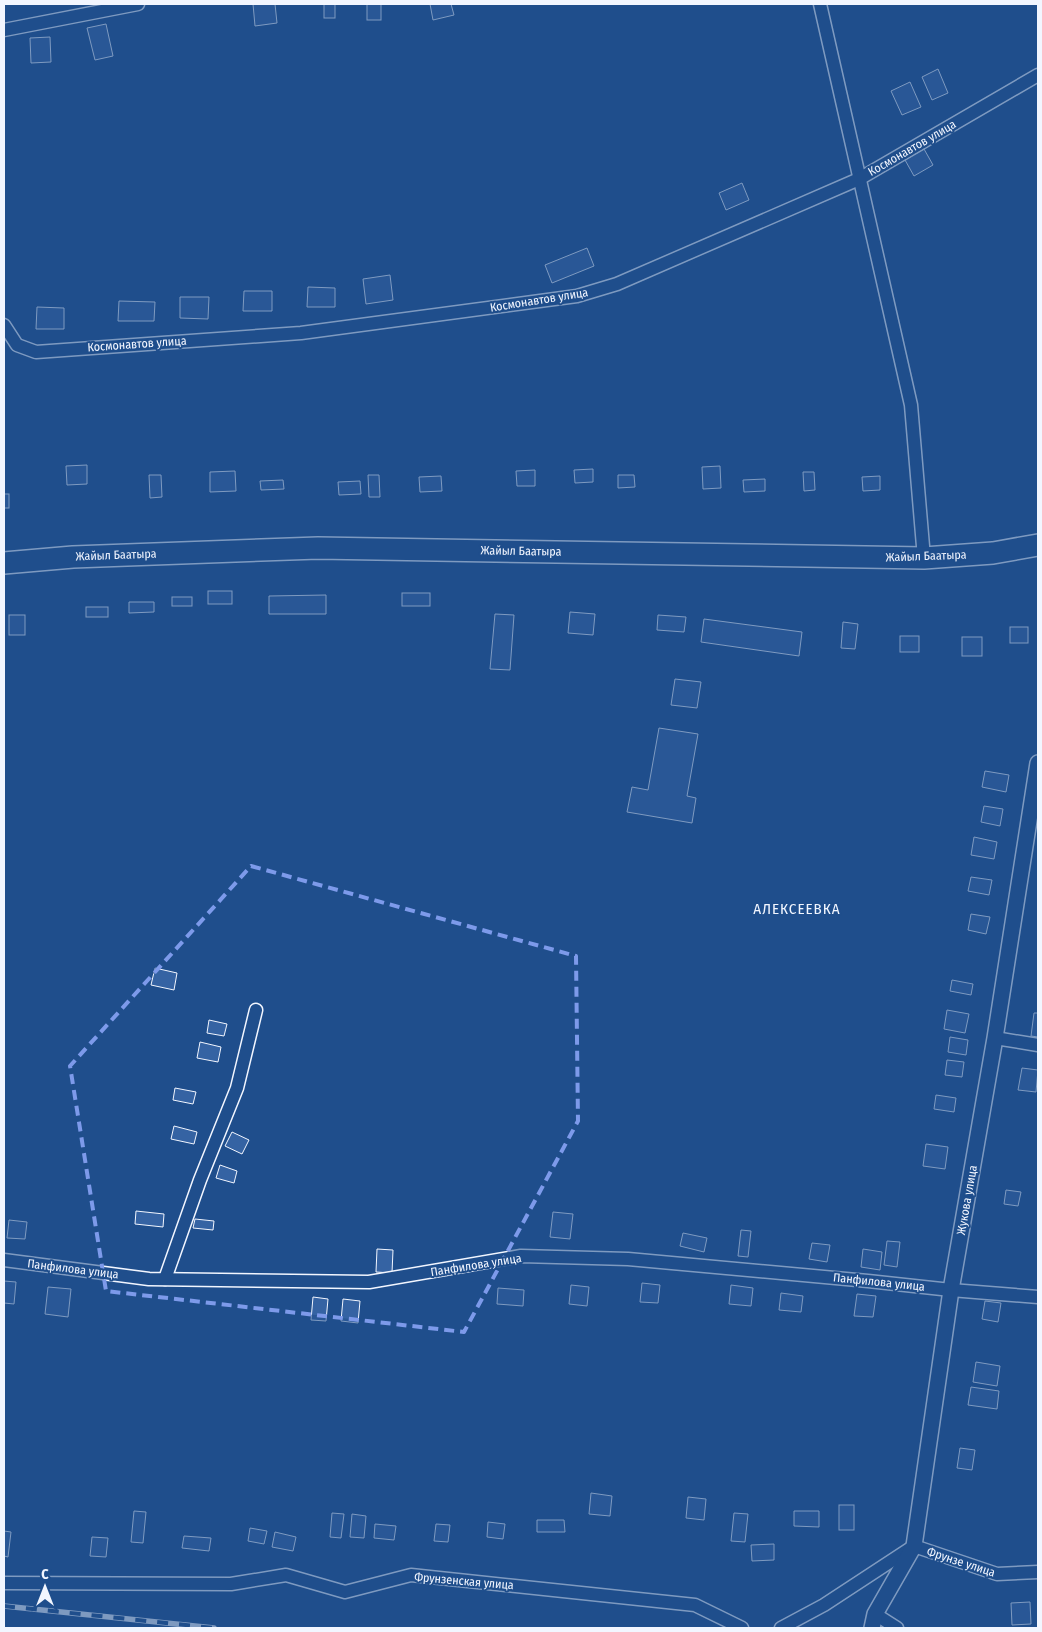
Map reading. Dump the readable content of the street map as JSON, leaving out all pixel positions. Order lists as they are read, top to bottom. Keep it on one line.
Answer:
{"streets":{"highway":["Жайыл Баатыра"],"street":["Космонавтов улица","Жукова улица","Панфилова улица","Фрунзе улица","Фрунзенская улица"]},"crossings":[["Жукова улица","Панфилова улица"],["Жукова улица","Фрунзе улица"]],"districts":["АЛЕКСЕЕВКА"],"north":"top"}
